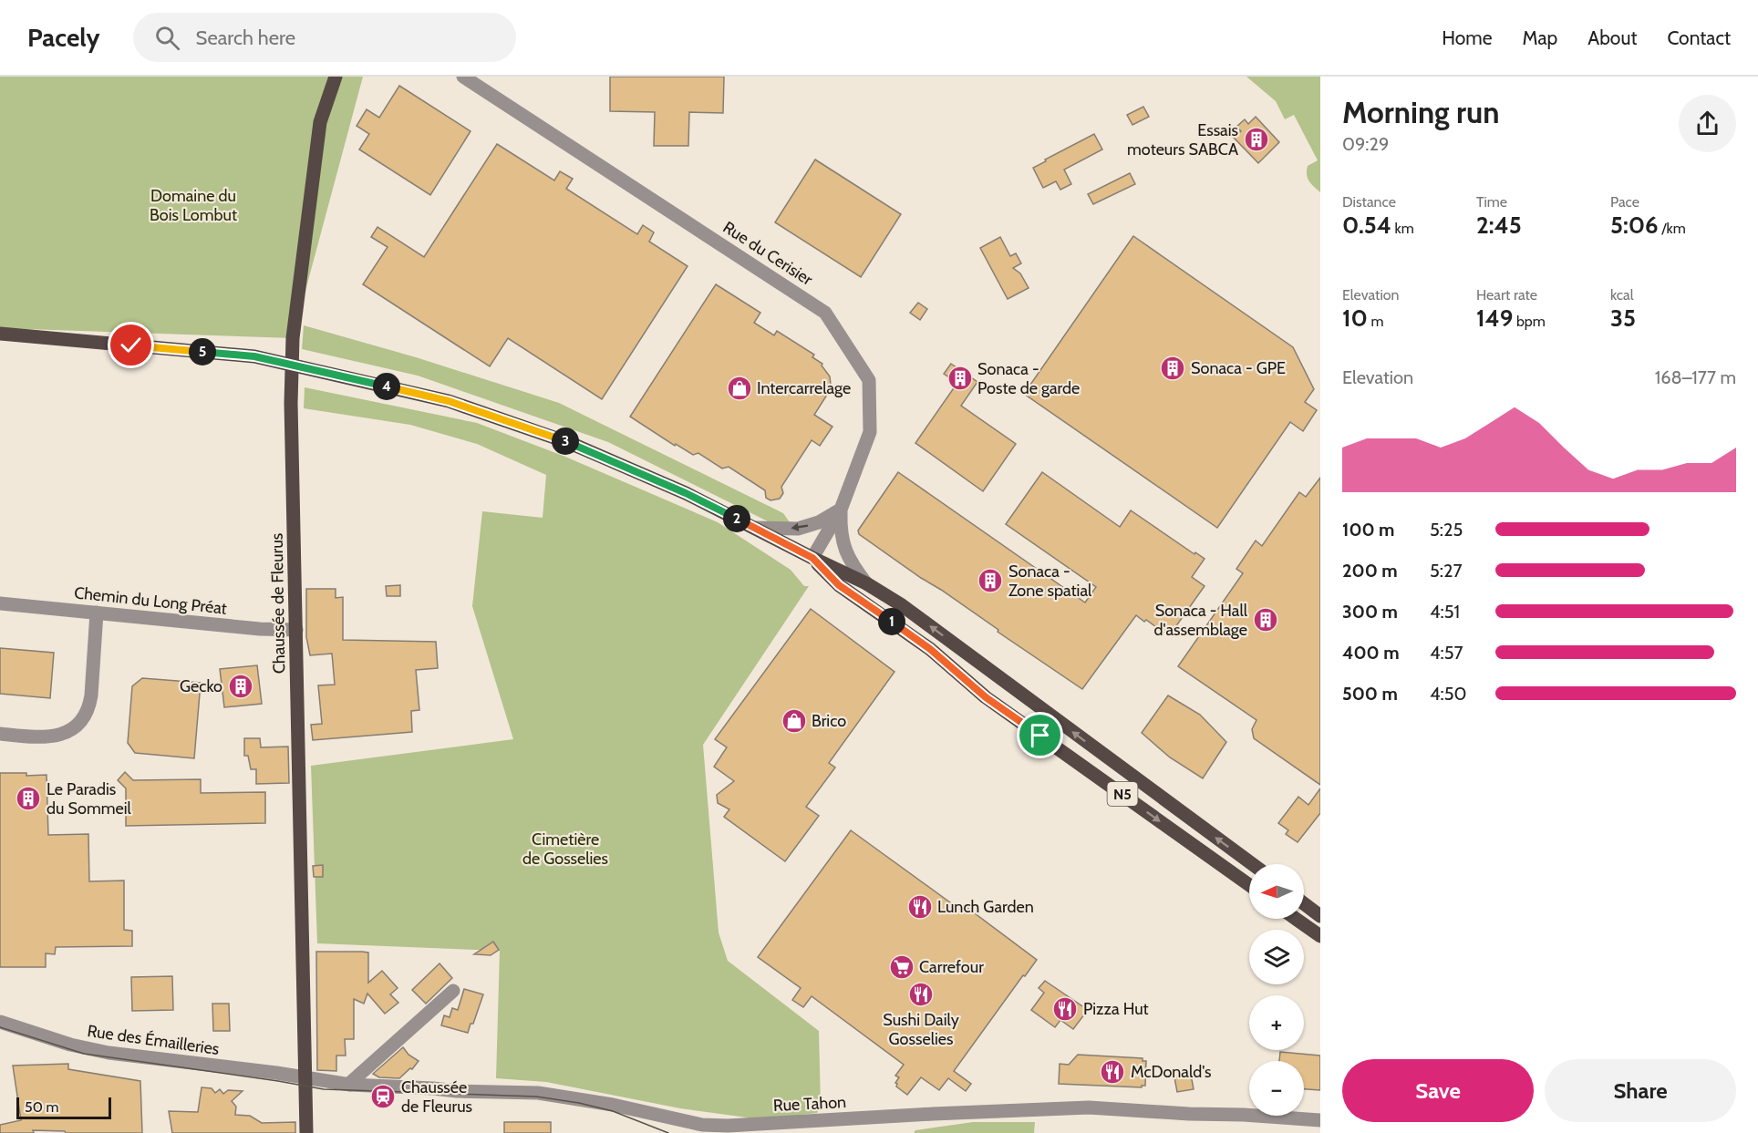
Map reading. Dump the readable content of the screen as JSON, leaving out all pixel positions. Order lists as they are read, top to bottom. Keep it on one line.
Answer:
{"streets":{"main road":["Chaussée de Fleurus","N5"],"street":["Rue du Cerisier","Chemin du Long Préat","Rue des Émailleries","Rue Tahon"]},"crossings":[["Rue du Cerisier","N5"],["Chemin du Long Préat","Chaussée de Fleurus"],["Chaussée de Fleurus","Rue des Émailleries"],["Chaussée de Fleurus","Rue Tahon"],["Rue des Émailleries","Rue Tahon"]],"parks":["Domaine du Bois Lombut","Cimetière de Gosselies"],"places":{"building":["Essais moteurs SABCA","Sonaca - GPE","Sonaca - Poste de garde","Sonaca - Zone spatial","Sonaca - Hall d'assemblage","Gecko","Le Paradis du Sommeil"],"shop":["Intercarrelage","Brico"],"restaurant":["Lunch Garden","Sushi Daily Gosselies","Pizza Hut","McDonald's"],"supermarket":["Carrefour"],"station":["Chaussée de Fleurus"]},"scale_bar":"50 m","north":"left","page":{"header":"Pacely","search":"Search here","nav":["Home","Map","About","Contact"],"heading":["Morning run","09:29"],"stats":[["Distance","0.54 km"],["Time","2:45"],["Pace","5:06 /km"],["Elevation","10 m"],["Heart rate","149 bpm"],["kcal","35"]],"pins":["5","4","3","2","1"],"chart":["Elevation","168–177 m"],"list":[{"name":"100 m","note":"5:25"},{"name":"200 m","note":"5:27"},{"name":"300 m","note":"4:51"},{"name":"400 m","note":"4:57"},{"name":"500 m","note":"4:50"}],"map_buttons":["+","−"],"buttons":["Save","Share"],"scale":"50 m"}}
